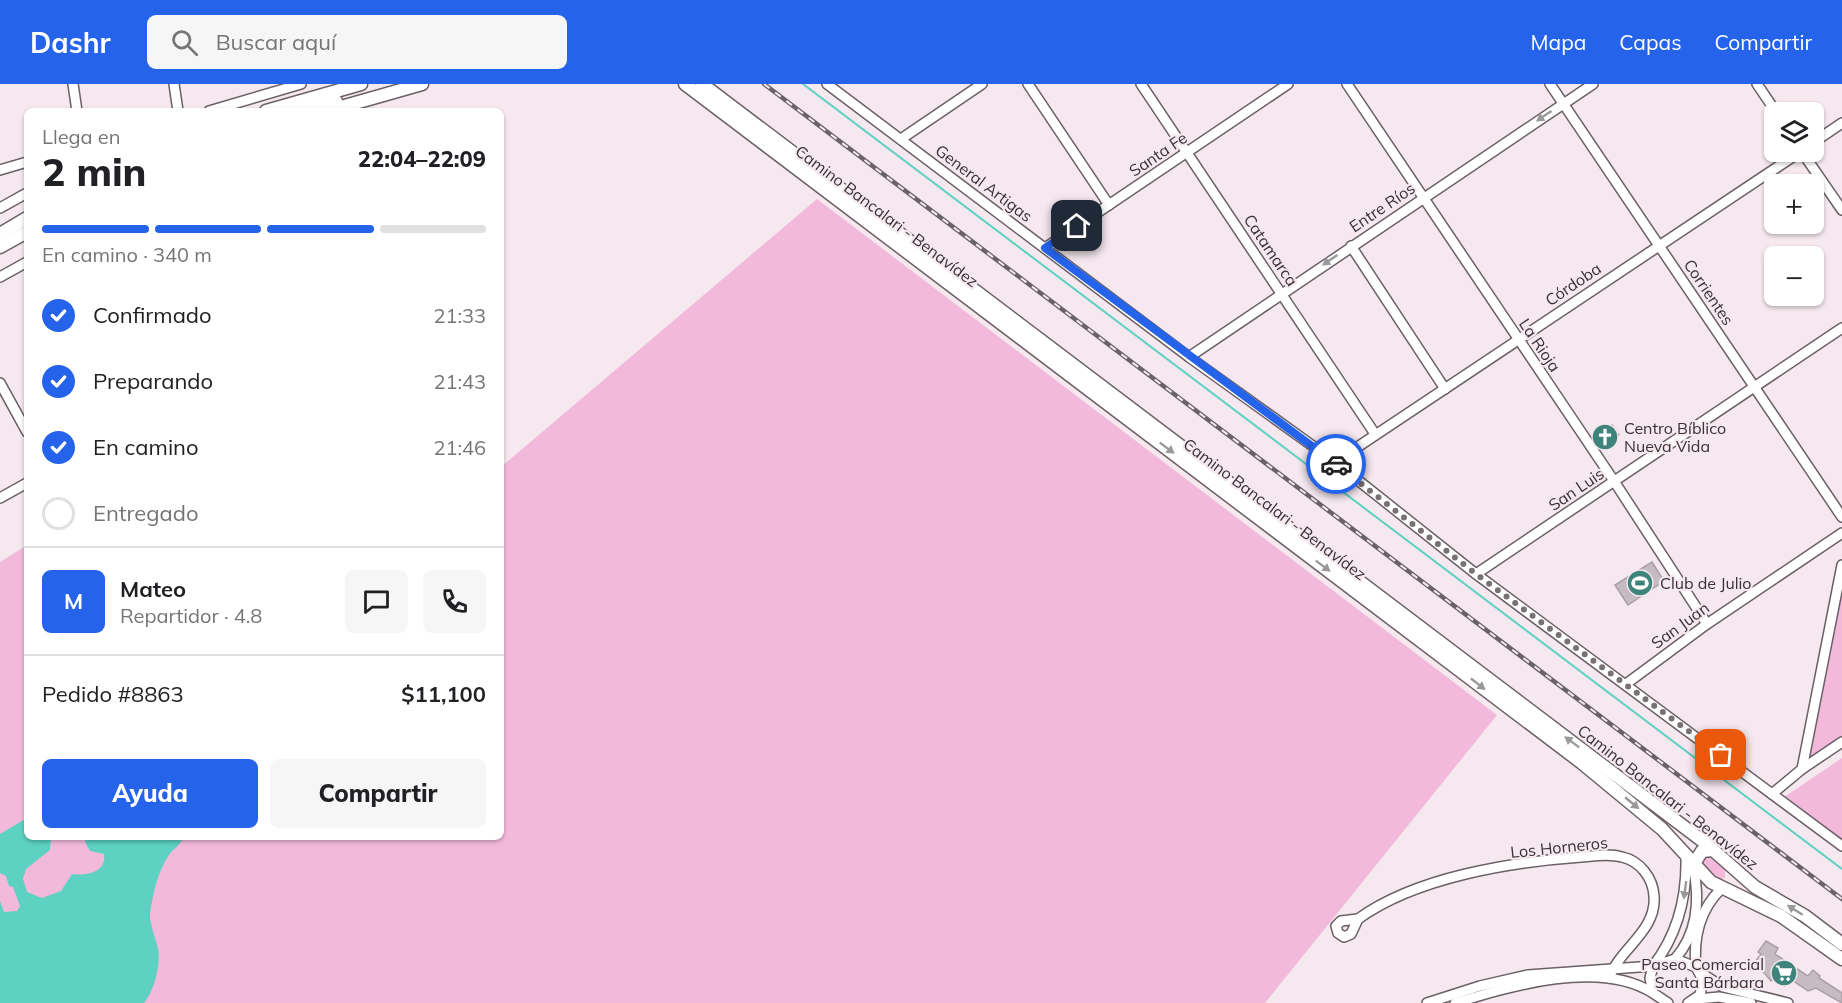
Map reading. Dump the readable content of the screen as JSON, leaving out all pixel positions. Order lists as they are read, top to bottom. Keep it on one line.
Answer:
{"streets":{"main road":["Camino Bancalari - Benavídez"],"street":["Santa Fe","General Artigas","Entre Ríos","Catamarca","Córdoba","Corrientes","La Rioja","San Luis","San Juan","Los Horneros"]},"crossings":[["Santa Fe","General Artigas"],["Santa Fe","Catamarca"],["General Artigas","Entre Ríos"],["General Artigas","Córdoba"],["General Artigas","San Luis"],["General Artigas","San Juan"],["Entre Ríos","Catamarca"],["Entre Ríos","Corrientes"],["Entre Ríos","La Rioja"],["Catamarca","Córdoba"],["Córdoba","Corrientes"],["Córdoba","La Rioja"],["Corrientes","San Luis"],["La Rioja","San Luis"],["La Rioja","San Juan"]],"one_way":["Entre Ríos"],"places":{"church":["Centro Bíblico Nueva Vida"],"sports":["Club de Julio"],"supermarket":["Paseo Comercial Santa Bárbara"]},"page":{"header":"Dashr","search":"Buscar aquí","nav":["Mapa","Capas","Compartir"],"map_buttons":["+","−"],"heading":["2 min","Llega en","22:04–22:09"],"panel":["Mateo","Repartidor · 4.8","Pedido #8863","$11,100"],"bar":"En camino · 340 m","list":[["Confirmado","21:33"],["Preparando","21:43"],["En camino","21:46"],"Entregado"],"round":"M","buttons":["Ayuda","Compartir"]}}
